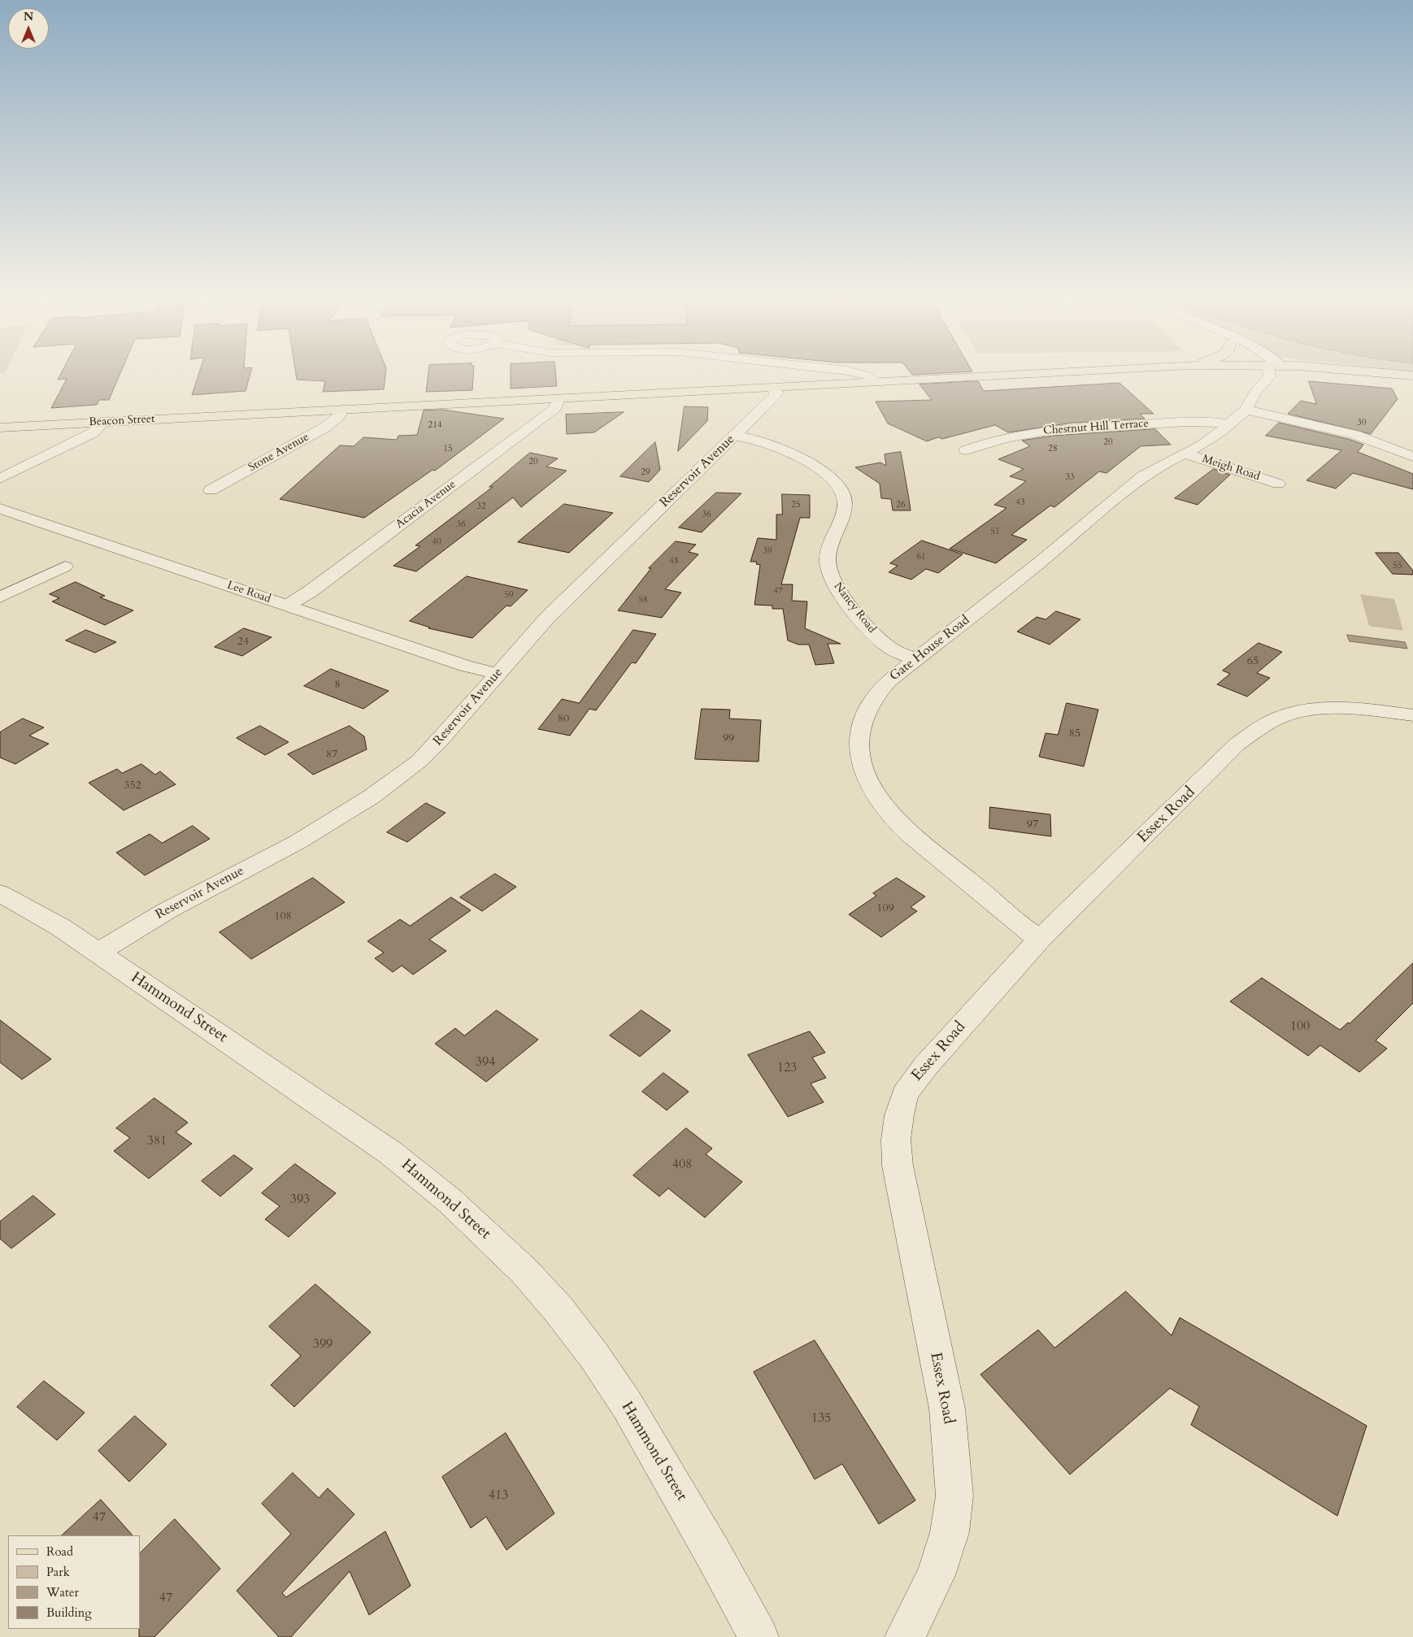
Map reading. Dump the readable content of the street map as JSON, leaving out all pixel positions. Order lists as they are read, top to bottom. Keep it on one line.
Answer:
{"streets":{"main road":["Beacon Street"],"street":["Chestnut Hill Terrace","Stone Avenue","Meigh Road","Reservoir Avenue","Acacia Avenue","Lee Road","Nancy Road","Gate House Road","Essex Road","Hammond Street"]},"crossings":[["Beacon Street","Stone Avenue"],["Beacon Street","Reservoir Avenue"],["Beacon Street","Acacia Avenue"],["Chestnut Hill Terrace","Gate House Road"],["Meigh Road","Gate House Road"],["Reservoir Avenue","Lee Road"],["Reservoir Avenue","Nancy Road"],["Reservoir Avenue","Hammond Street"],["Acacia Avenue","Lee Road"],["Nancy Road","Gate House Road"],["Gate House Road","Essex Road"]],"house_numbers":["30","214","20","15","28","20","29","33","43","25","26","32","36","36","51","40","39","61","48","55","47","59","58","24","65","8","80","85","99","87","352","97","109","108","100","394","123","381","408","393","399","135","413","47","47"],"legend":["Road","Park","Water","Building"],"north":"top"}
